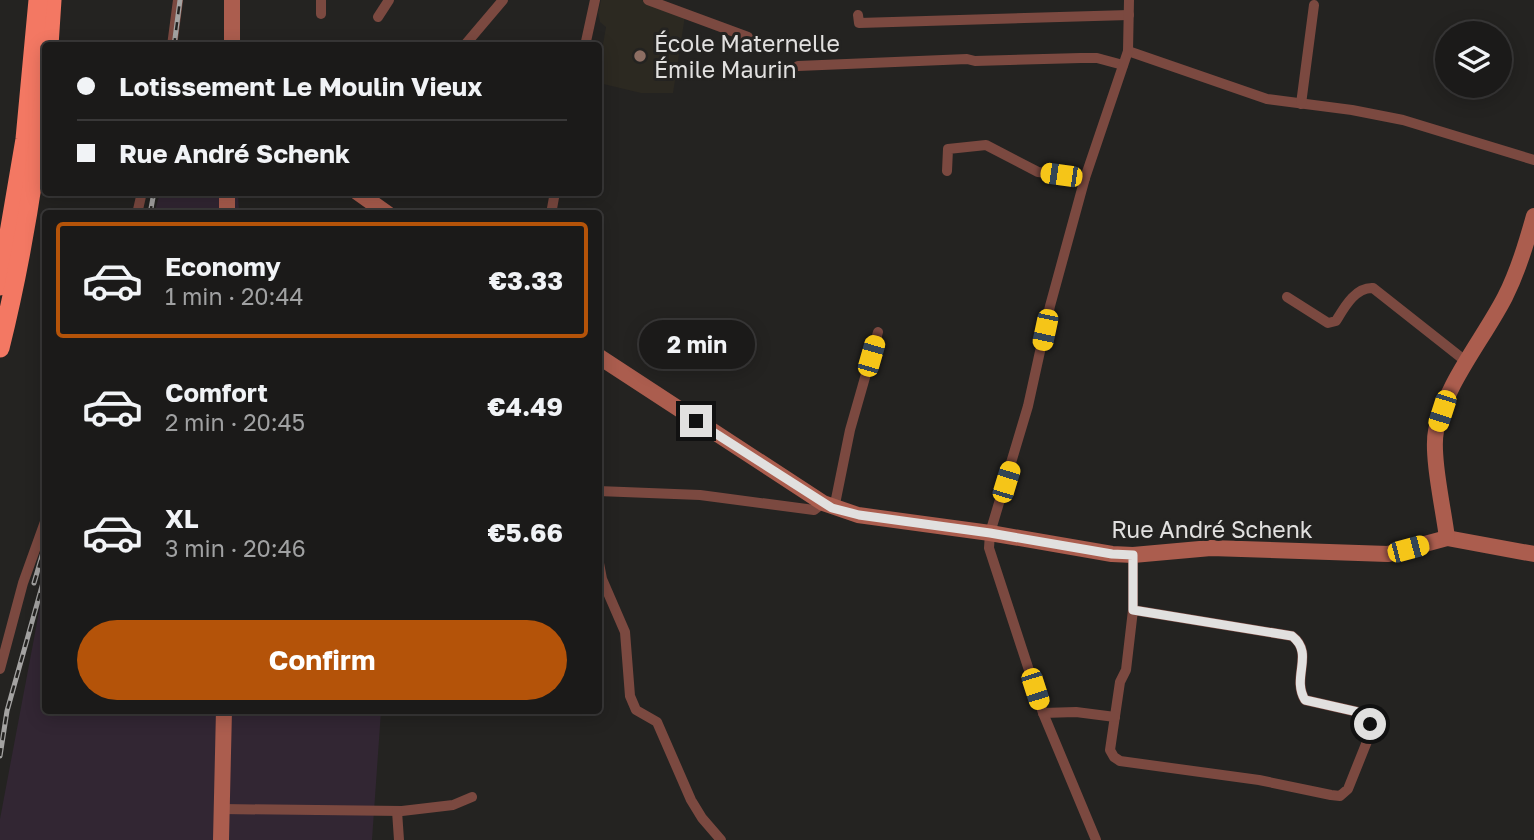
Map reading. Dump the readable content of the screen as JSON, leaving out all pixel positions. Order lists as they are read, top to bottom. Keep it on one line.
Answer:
{"streets":{"street":["Rue André Schenk"]},"places":["École Maternelle Émile Maurin"],"page":{"banner":["Lotissement Le Moulin Vieux","Rue André Schenk"],"list":[{"name":"Economy","note":"1 min · 20:44","value":"€3.33"},{"name":"Comfort","note":"2 min · 20:45","value":"€4.49"},{"name":"XL","note":"3 min · 20:46","value":"€5.66"}],"bubble":"2 min","buttons":"Confirm"}}
